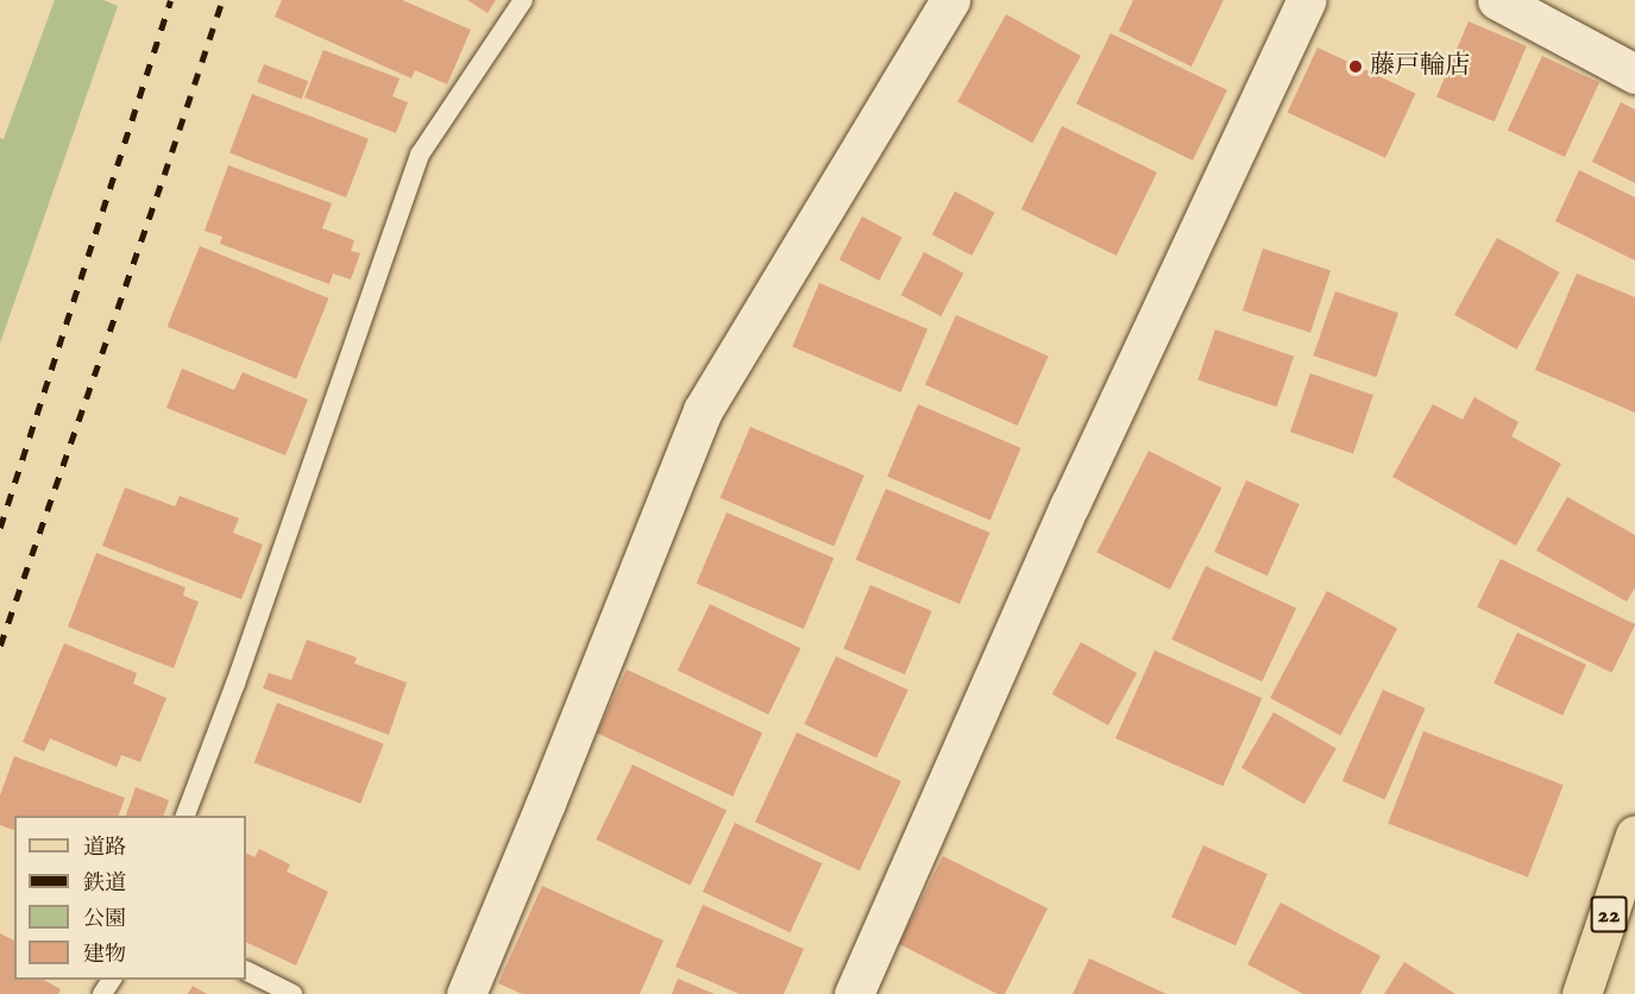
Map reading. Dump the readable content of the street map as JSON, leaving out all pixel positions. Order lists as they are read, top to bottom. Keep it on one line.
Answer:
{"streets":{"main road":["22"]},"places":["藤戸輪店"],"legend":["道路","鉄道","公園","建物"]}
